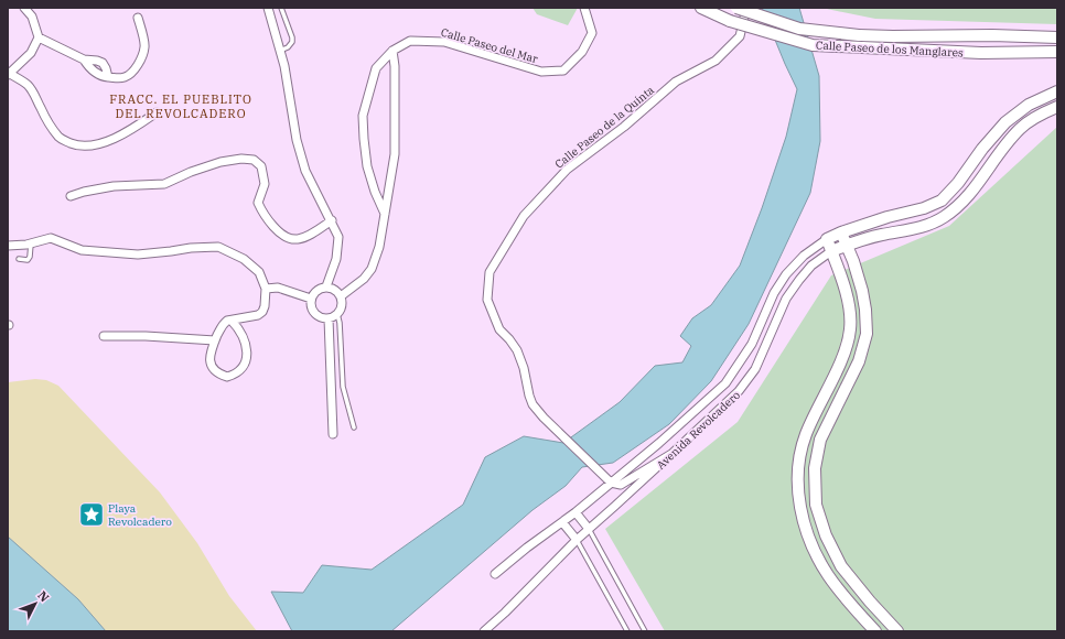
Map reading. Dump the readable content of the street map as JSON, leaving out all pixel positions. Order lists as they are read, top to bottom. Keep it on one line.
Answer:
{"streets":{"main road":["Calle Paseo de los Manglares","Avenida Revolcadero"],"street":["Calle Paseo del Mar","Calle Paseo de la Quinta"]},"crossings":[["Calle Paseo de la Quinta","Avenida Revolcadero"]],"districts":["FRACC. EL PUEBLITO DEL REVOLCADERO"],"places":{"place":["Playa Revolcadero"]},"north":"top right"}
